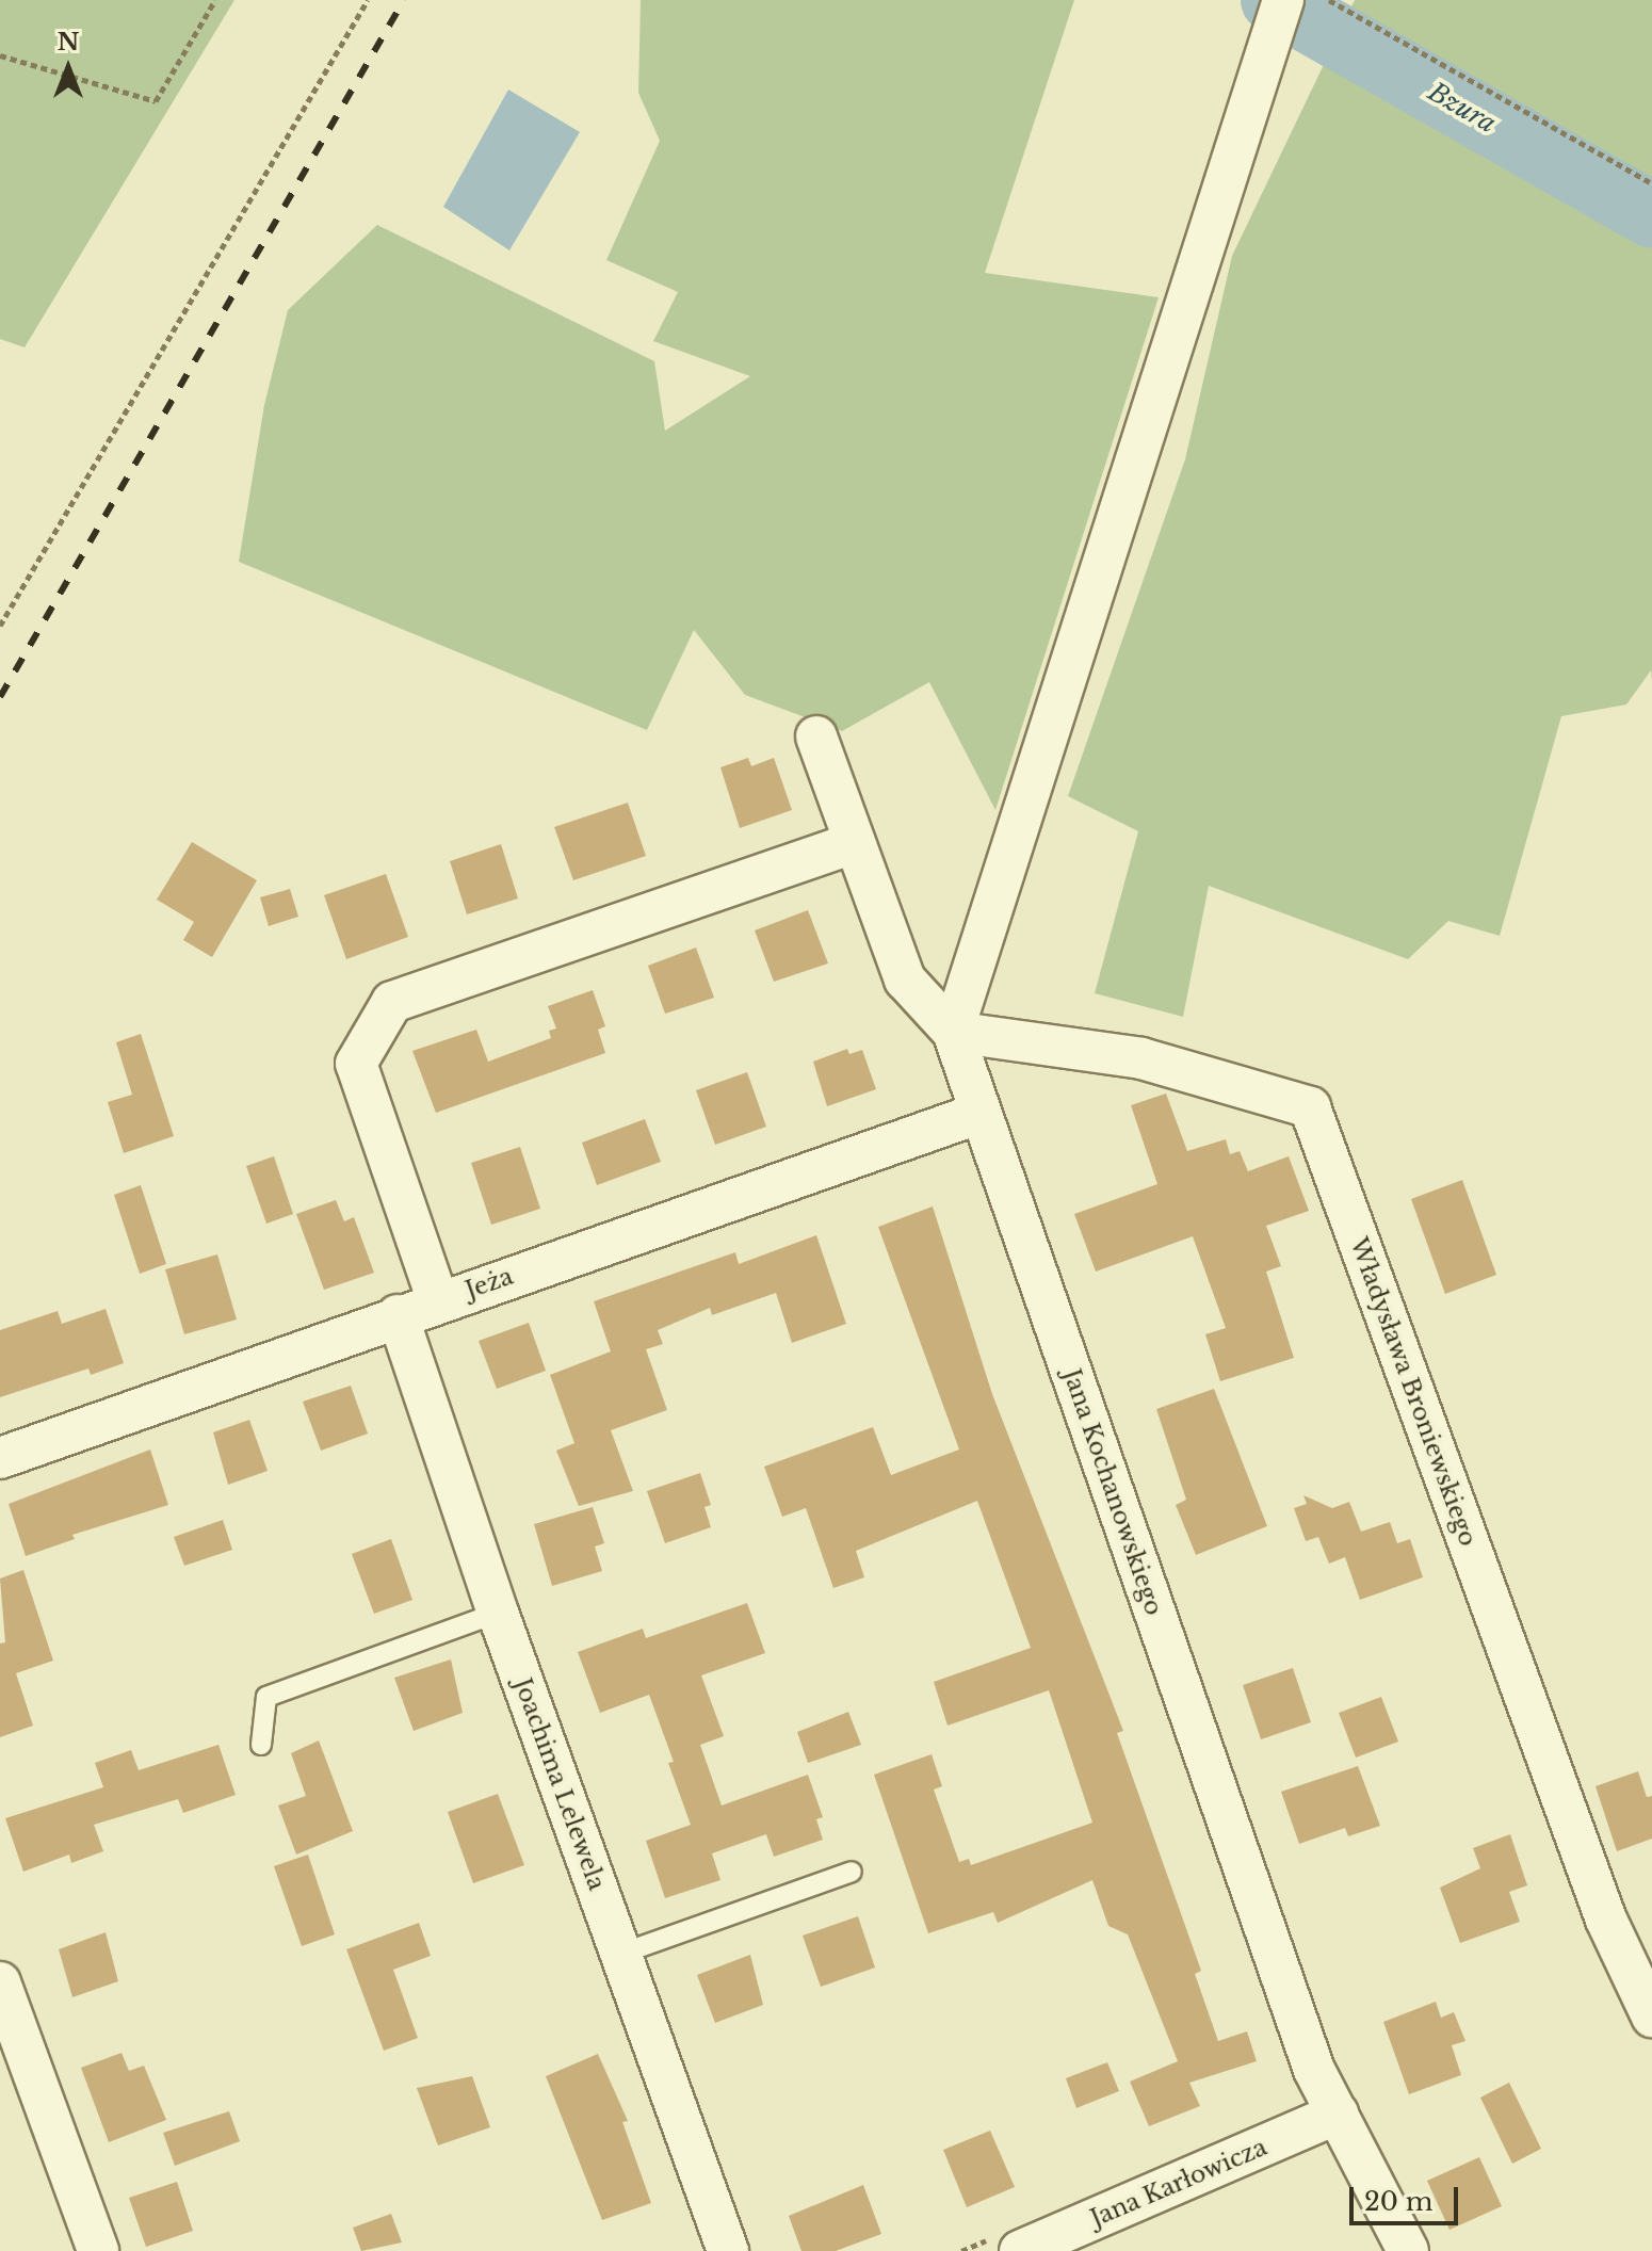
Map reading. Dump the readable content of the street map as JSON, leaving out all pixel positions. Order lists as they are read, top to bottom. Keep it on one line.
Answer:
{"streets":{"street":["Jeża","Władysława Broniewskiego","Jana Kochanowskiego","Joachima Lelewela","Jana Karłowicza"]},"crossings":[["Jeża","Jana Kochanowskiego"],["Jeża","Joachima Lelewela"],["Władysława Broniewskiego","Jana Kochanowskiego"],["Jana Kochanowskiego","Jana Karłowicza"]],"water":["Bzura"],"scale_bar":"20 m","north":"top"}
